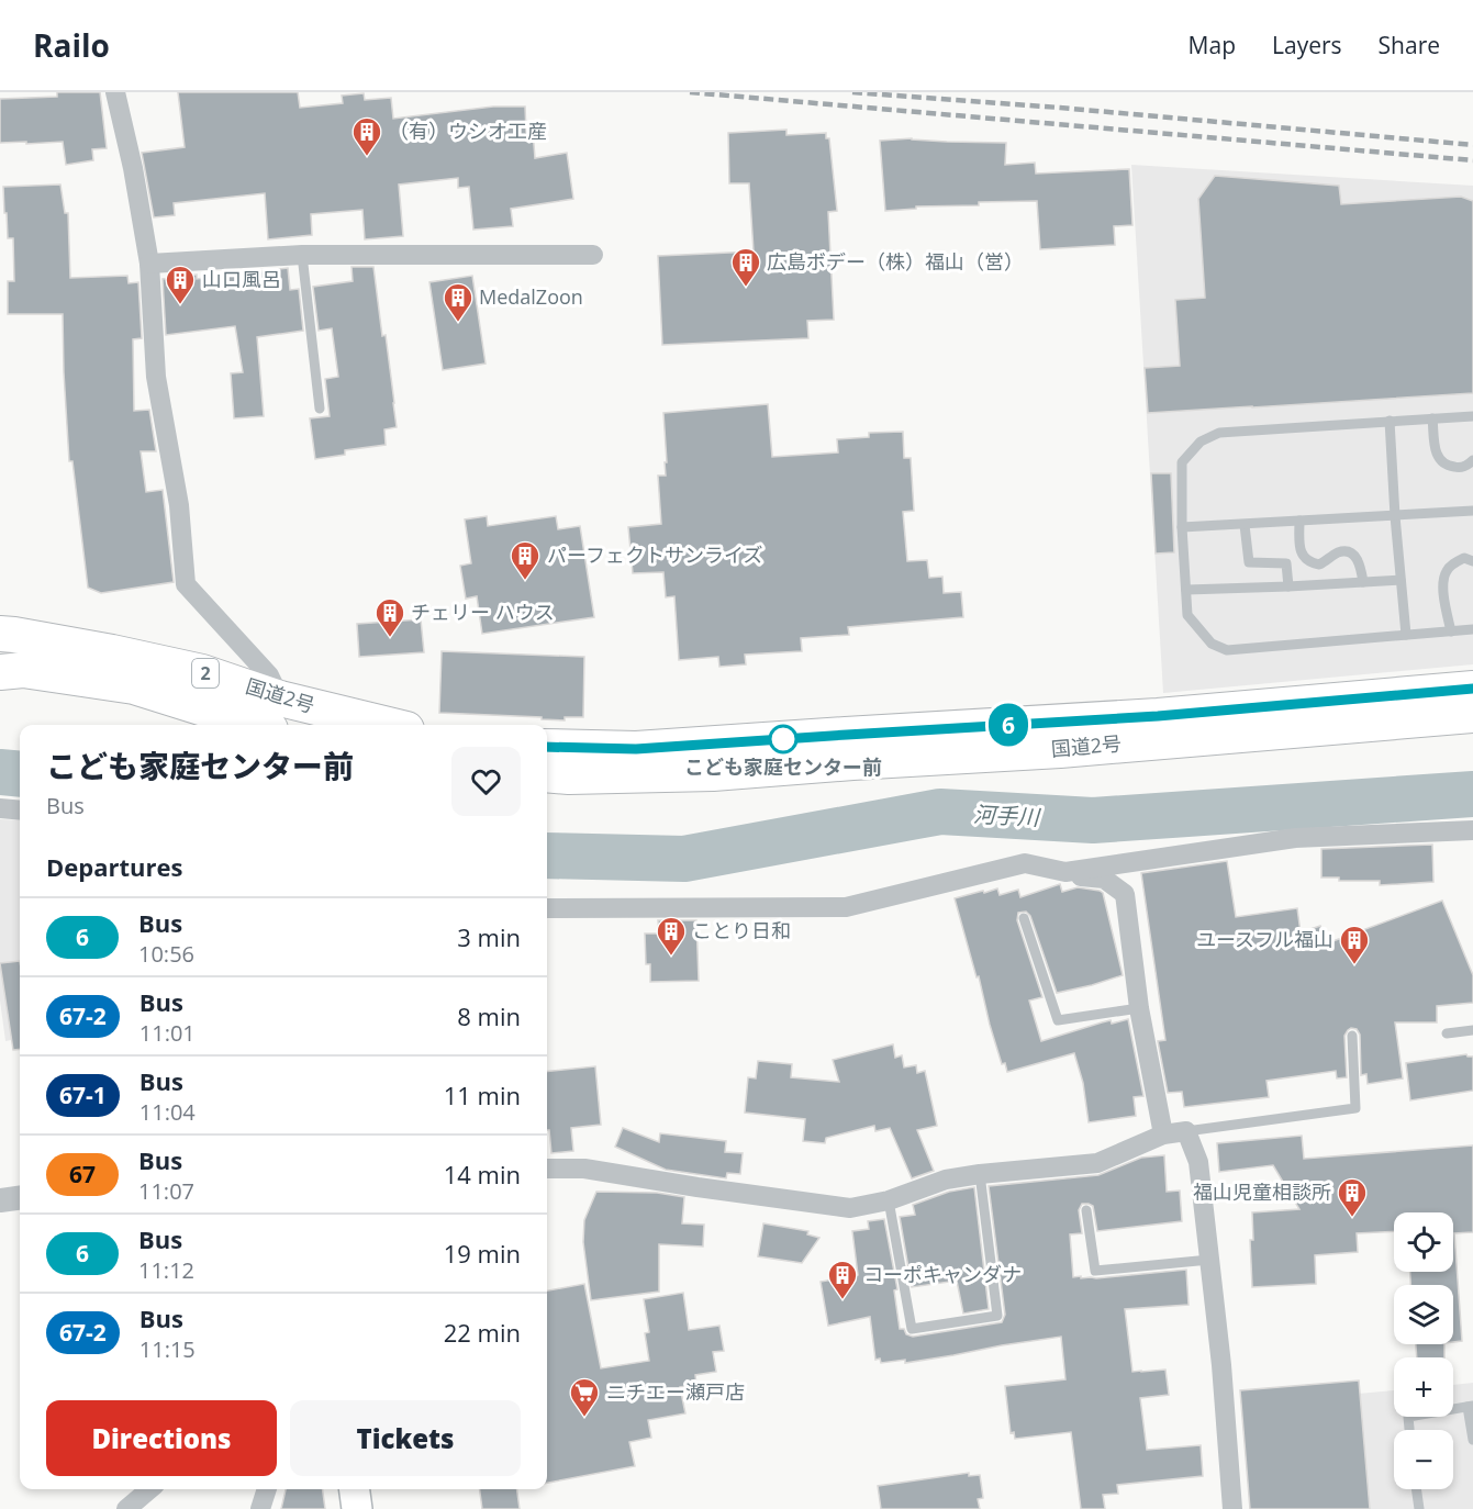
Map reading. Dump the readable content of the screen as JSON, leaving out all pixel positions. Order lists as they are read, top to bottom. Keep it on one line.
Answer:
{"streets":{"highway":["2","国道2号"]},"water":["河手川"],"places":{"building":["（有）ウシオ工産","広島ボデー（株）福山（営）","山口風呂","MedalZoon","パーフェクトサンライズ","チェリー ハウス","ことり日和","ユースフル福山","福山児童相談所","コーポキャンダナ"],"other":["こども家庭センター前"],"supermarket":["ニチエー瀬戸店"]},"lines":["bus line 6"],"page":{"header":"Railo","nav":["Map","Layers","Share"],"on_map":"6","heading":[["こども家庭センター前","Bus"],"Departures"],"list":[{"mark":"6","name":"Bus","note":"10:56","value":"3 min"},{"mark":"67-2","name":"Bus","note":"11:01","value":"8 min"},{"mark":"67-1","name":"Bus","note":"11:04","value":"11 min"},{"mark":"67","name":"Bus","note":"11:07","value":"14 min"},{"mark":"6","name":"Bus","note":"11:12","value":"19 min"},{"mark":"67-2","name":"Bus","note":"11:15","value":"22 min"}],"map_buttons":["+","−"],"buttons":["Directions","Tickets"]}}
